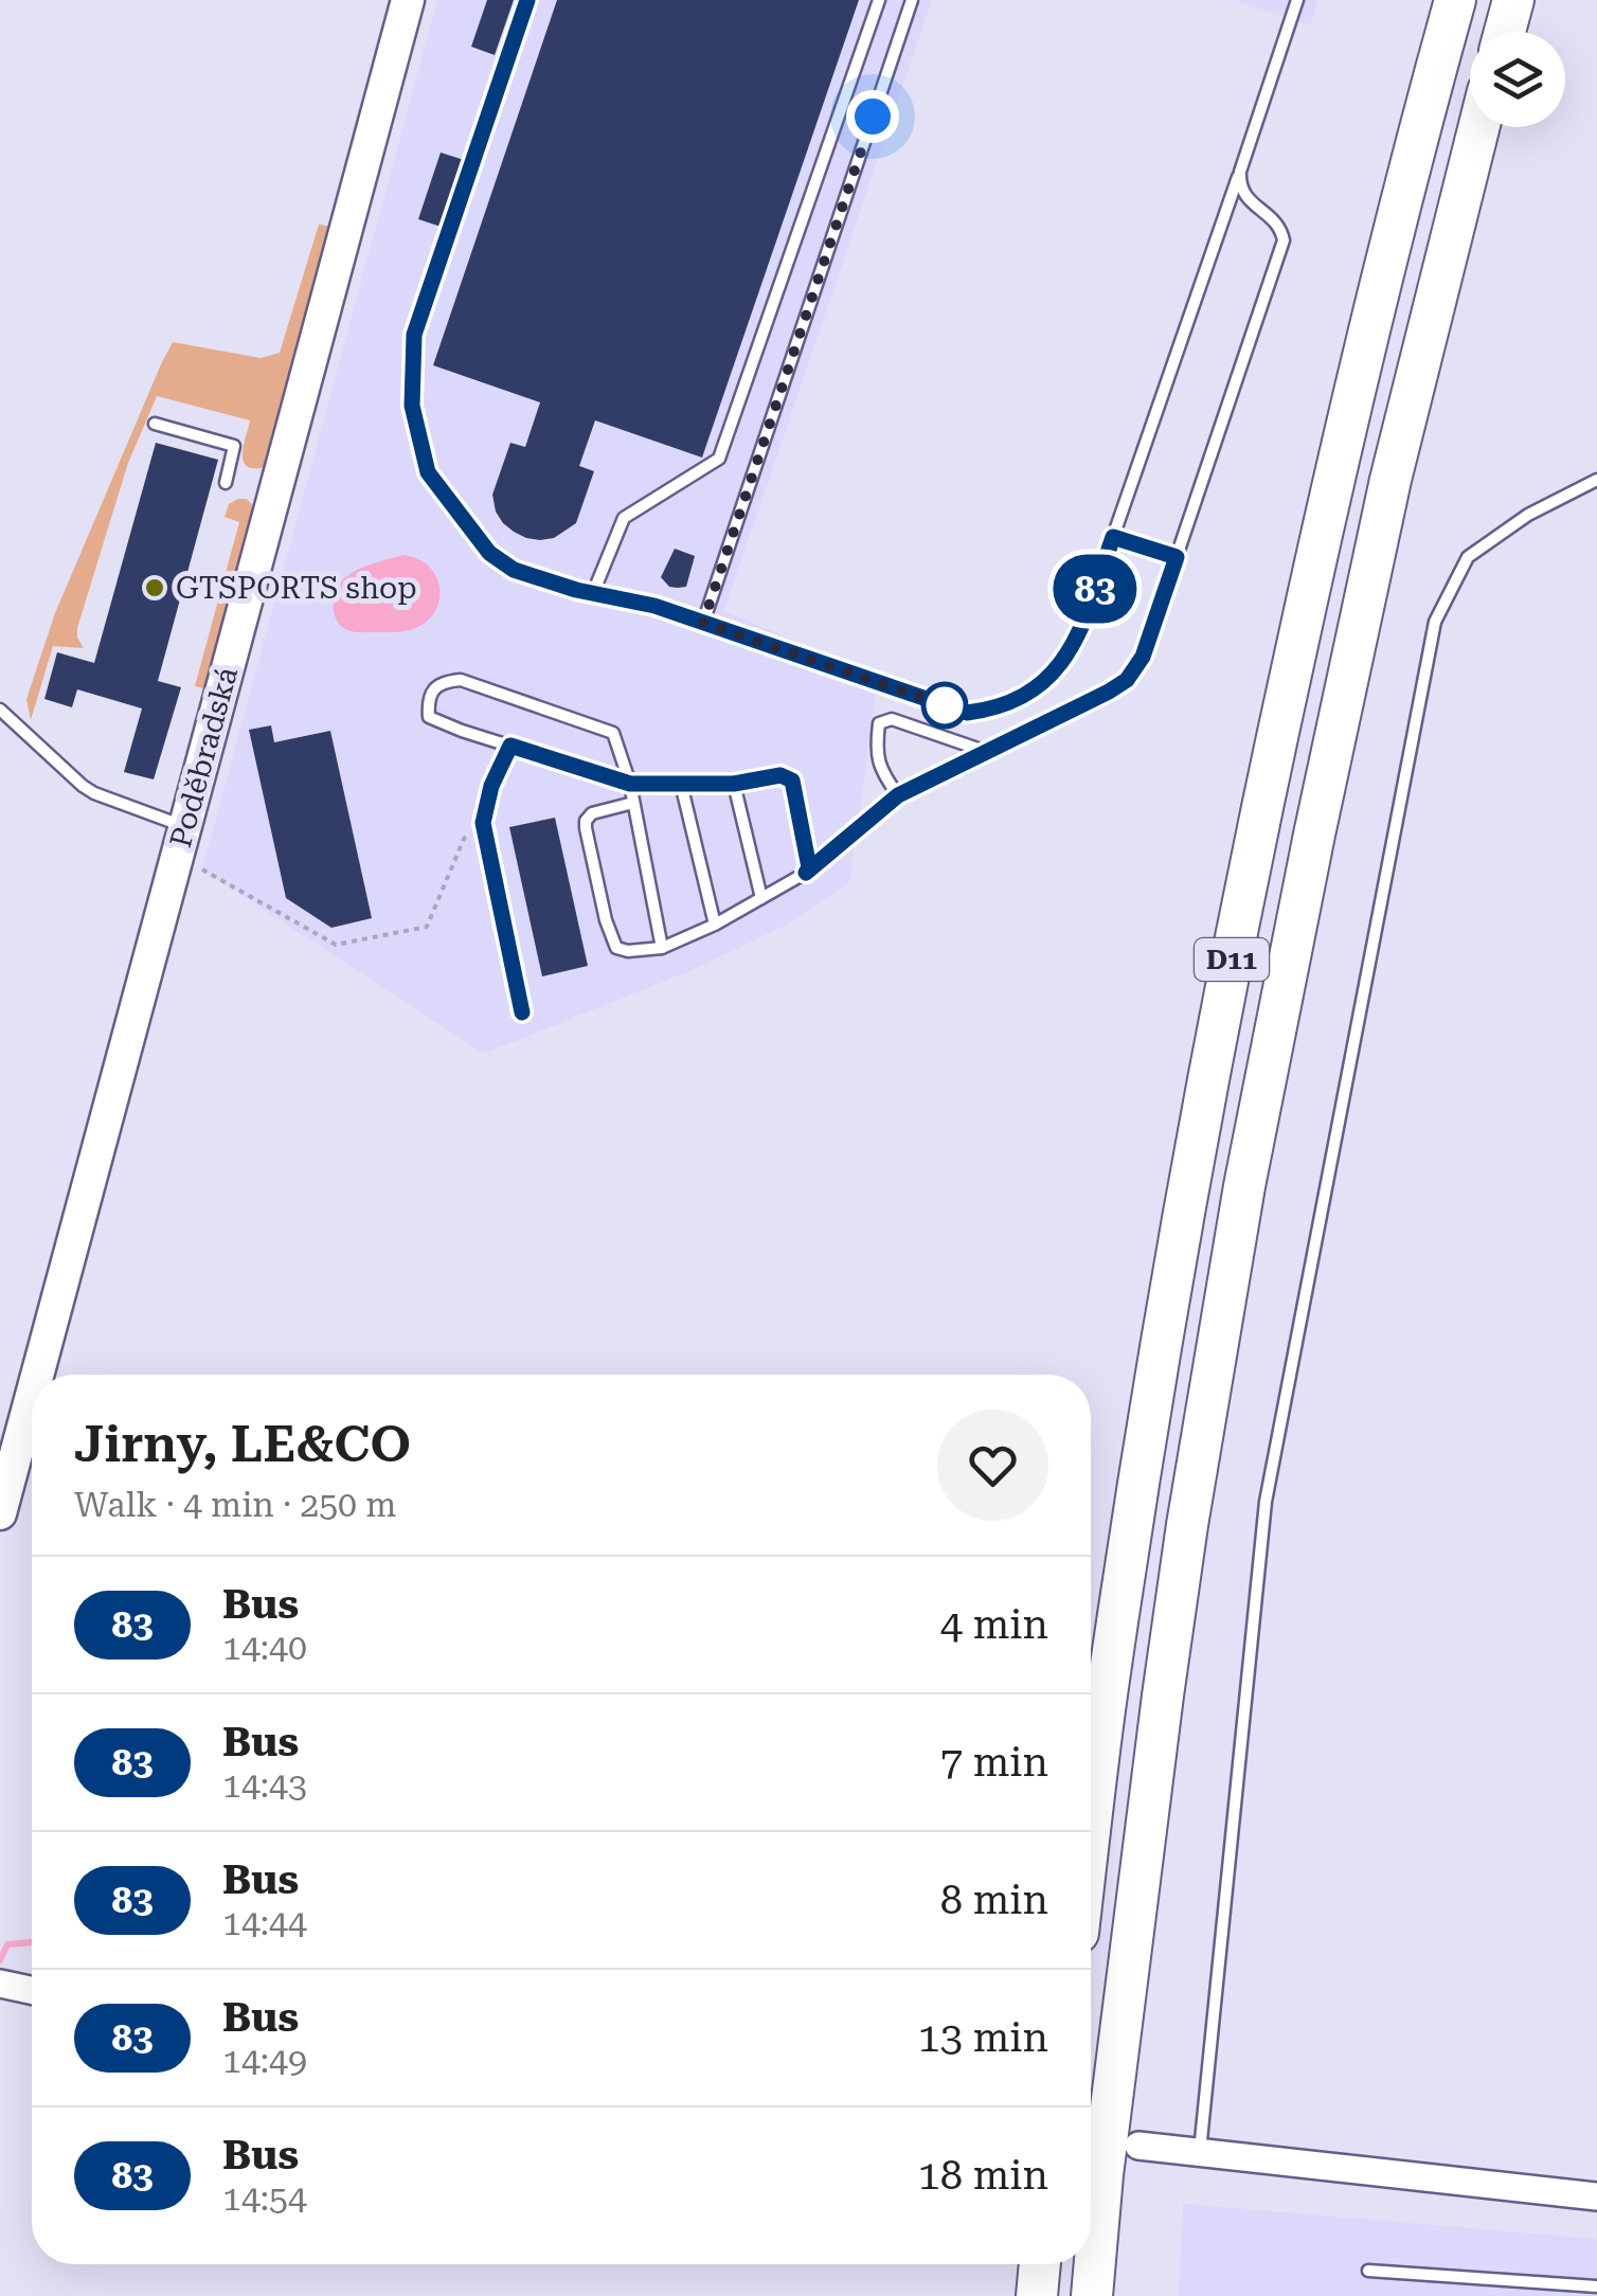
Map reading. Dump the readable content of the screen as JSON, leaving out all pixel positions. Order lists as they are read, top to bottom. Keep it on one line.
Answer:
{"streets":{"highway":["D11"],"main road":["Poděbradská"]},"places":["GTSPORTS shop"],"lines":["bus line 83"],"page":{"on_map":"83","heading":["Jirny, LE&CO","Walk · 4 min · 250 m"],"list":[{"mark":"83","name":"Bus","note":"14:40","value":"4 min"},{"mark":"83","name":"Bus","note":"14:43","value":"7 min"},{"mark":"83","name":"Bus","note":"14:44","value":"8 min"},{"mark":"83","name":"Bus","note":"14:49","value":"13 min"},{"mark":"83","name":"Bus","note":"14:54","value":"18 min"}]}}
